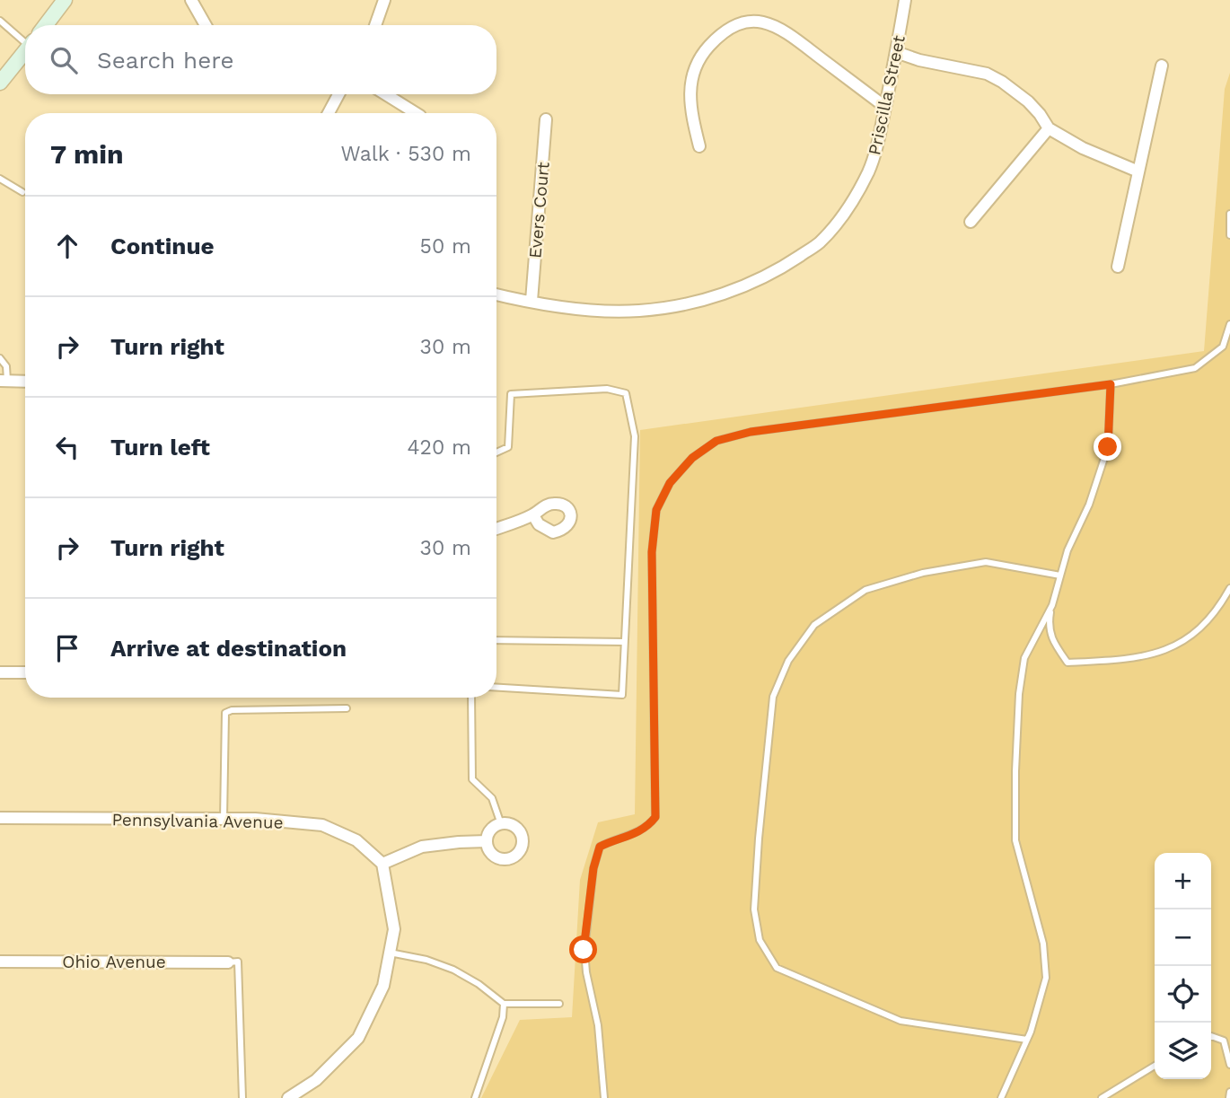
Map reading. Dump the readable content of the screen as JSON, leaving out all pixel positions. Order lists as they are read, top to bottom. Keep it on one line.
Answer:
{"streets":{"street":["Priscilla Street","Evers Court","Pennsylvania Avenue","Ohio Avenue"]},"crossings":[["Priscilla Street","Evers Court"]],"page":{"search":"Search here","heading":["7 min","Walk · 530 m"],"list":[["Continue","50 m"],["Turn right","30 m"],["Turn left","420 m"],["Turn right","30 m"],"Arrive at destination"],"map_buttons":["+","−"]}}
